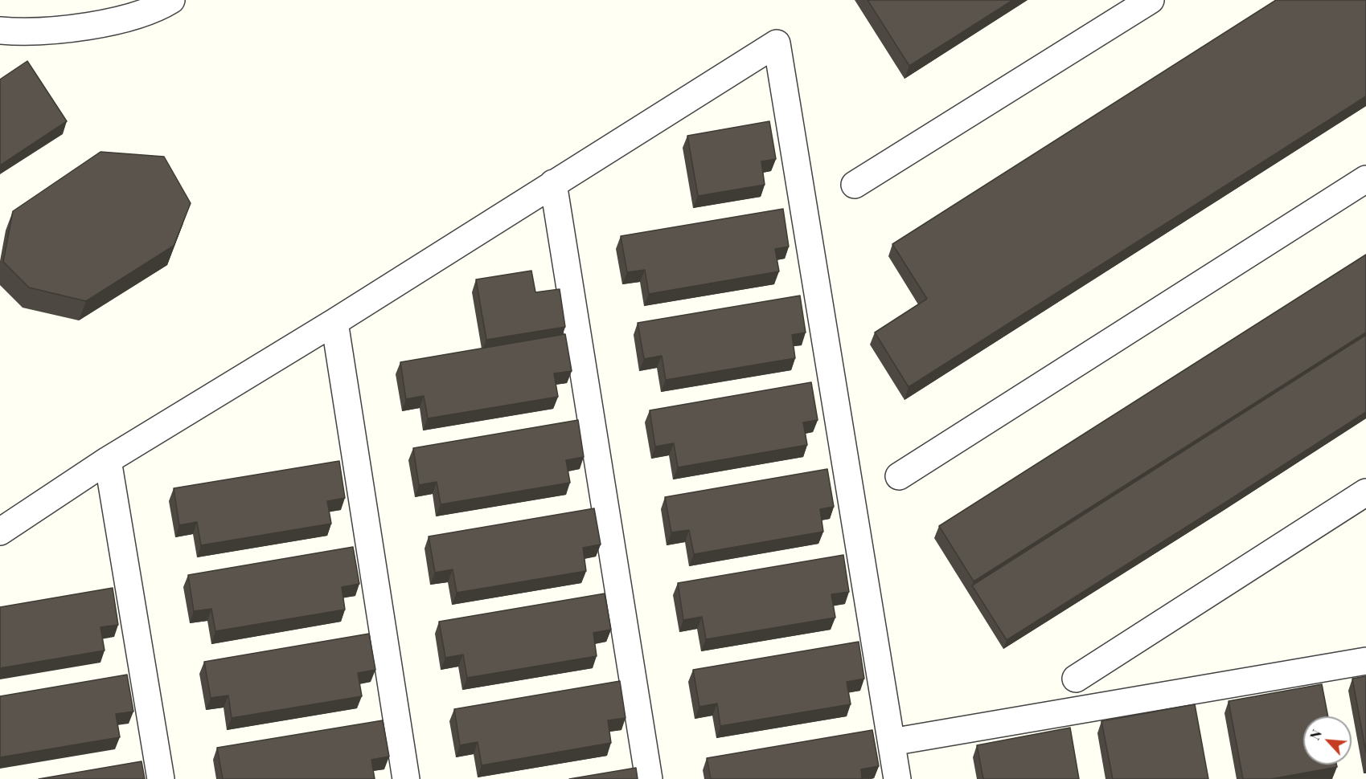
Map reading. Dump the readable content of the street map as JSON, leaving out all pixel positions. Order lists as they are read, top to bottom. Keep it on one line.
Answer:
{"north":"top left"}
